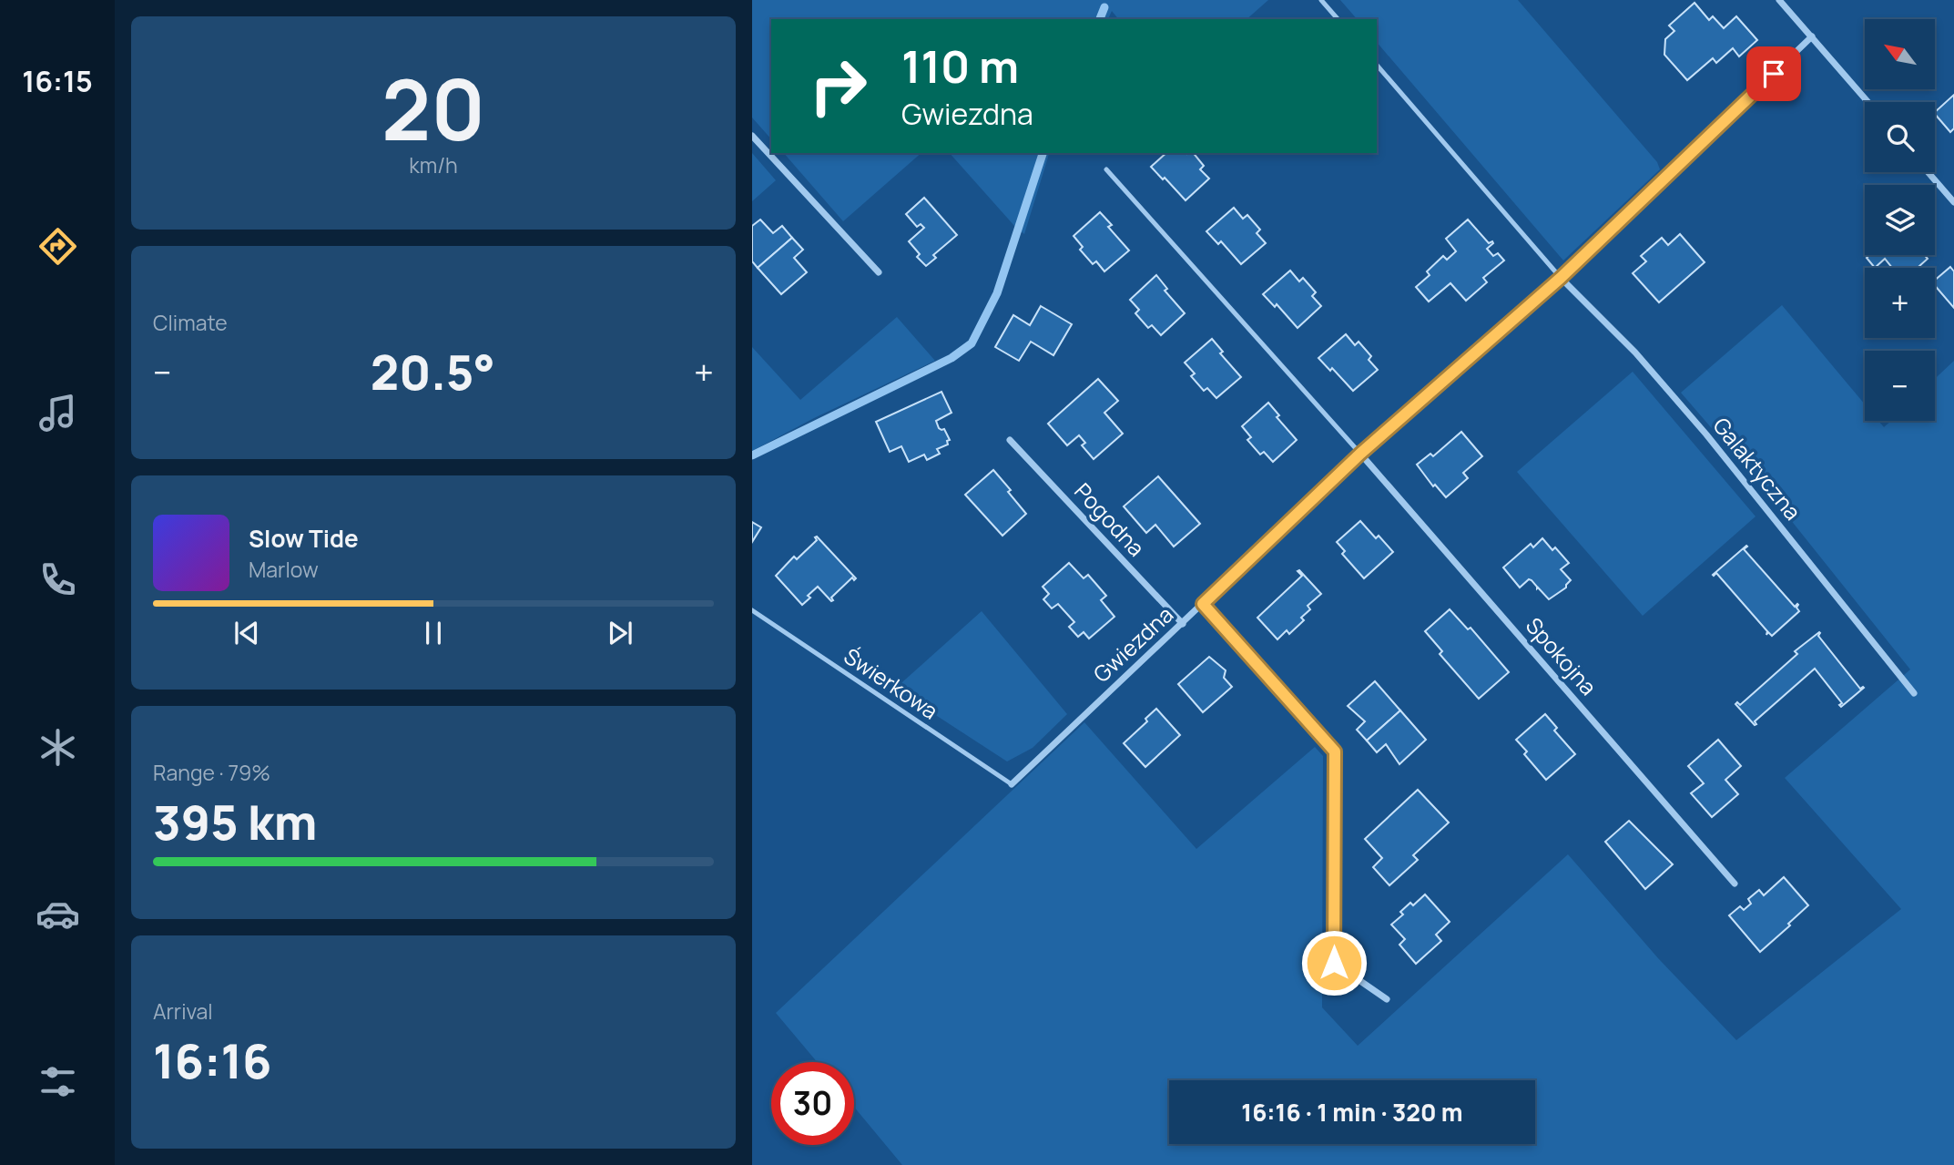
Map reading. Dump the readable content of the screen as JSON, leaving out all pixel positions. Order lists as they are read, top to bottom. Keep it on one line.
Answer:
{"streets":{"street":["Galaktyczna","Pogodna","Gwiezdna","Spokojna"],"lane":["Świerkowa"]},"crossings":[["Galaktyczna","Gwiezdna"],["Pogodna","Gwiezdna"],["Gwiezdna","Spokojna"],["Gwiezdna","Świerkowa"]],"north":"top left","page":{"tabs":"16:15","tile":[["20","km/h"],"Climate",["Range · 79%","395 km"],["Arrival","16:16"]],"map_buttons":["+","−"],"turn":["110 m","Gwiezdna"],"heat":["−","20.5°","+"],"song":["Slow Tide","Marlow"],"limit":"30","trip":"16:16 · 1 min · 320 m"}}
